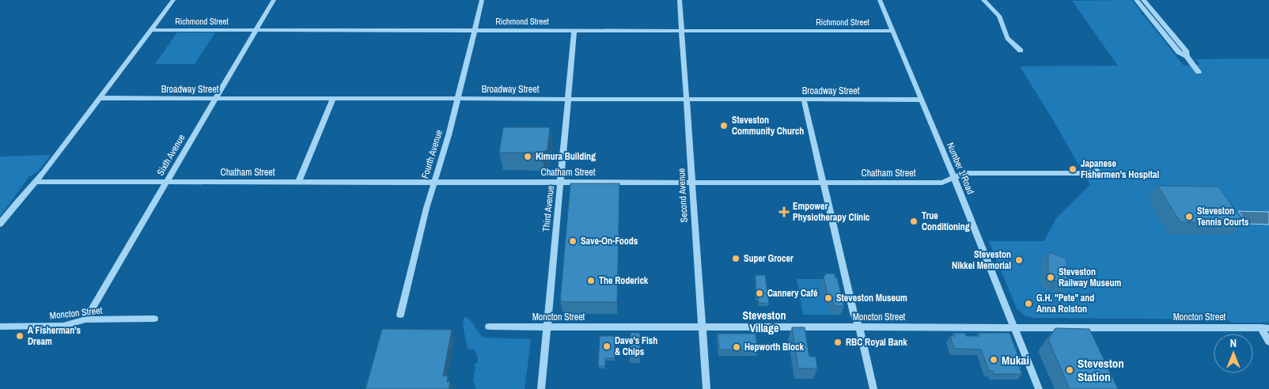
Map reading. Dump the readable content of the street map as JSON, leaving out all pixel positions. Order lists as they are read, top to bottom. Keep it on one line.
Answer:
{"streets":{"street":["Richmond Street","Broadway Street","Fourth Avenue","Sixth Avenue","Number 1 Road","Chatham Street","Second Avenue","Third Avenue","Moncton Street"]},"crossings":[["Richmond Street","Fourth Avenue"],["Richmond Street","Sixth Avenue"],["Richmond Street","Number 1 Road"],["Richmond Street","Second Avenue"],["Richmond Street","Third Avenue"],["Broadway Street","Fourth Avenue"],["Broadway Street","Sixth Avenue"],["Broadway Street","Number 1 Road"],["Broadway Street","Second Avenue"],["Broadway Street","Third Avenue"],["Fourth Avenue","Chatham Street"],["Sixth Avenue","Chatham Street"],["Sixth Avenue","Moncton Street"],["Number 1 Road","Chatham Street"],["Number 1 Road","Moncton Street"],["Chatham Street","Second Avenue"],["Chatham Street","Third Avenue"],["Second Avenue","Moncton Street"],["Third Avenue","Moncton Street"]],"districts":["Steveston Village"],"places":{"other":["Steveston Community Church","Kimura Building","Japanese Fishermen's Hospital","Steveston Tennis Courts","True Conditioning","Save-On-Foods","Super Grocer","Steveston Nikkei Memorial","Steveston Railway Museum","The Roderick","Cannery Café","Steveston Museum","G.H. \"Pete\" and Anna Rolston","A Fisherman's Dream","RBC Royal Bank","Dave's Fish & Chips","Hepworth Block","Mukai","Steveston Station"],"health":["Empower Physiotherapy Clinic"]},"north":"top"}
